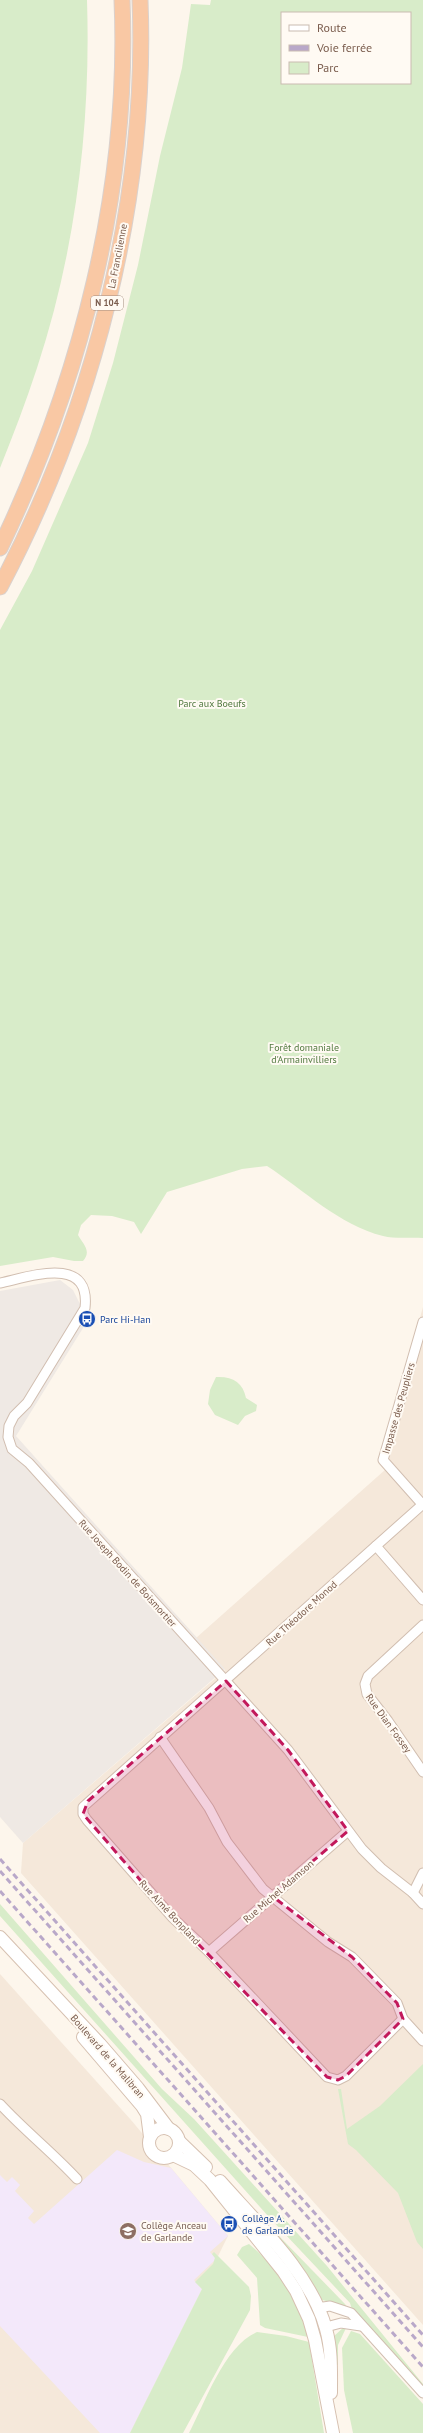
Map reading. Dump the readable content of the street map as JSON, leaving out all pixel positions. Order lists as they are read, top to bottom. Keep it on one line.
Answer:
{"streets":{"highway":["La Francilienne","N 104"],"main road":["Boulevard de la Malibran"],"street":["Impasse des Peupliers","Rue Joseph Bodin de Boismortier","Rue Théodore Monod","Rue Dian Fossey","Rue Michel Adamson","Rue Aimé Bonpland"]},"crossings":[["Impasse des Peupliers","Rue Théodore Monod"],["Rue Joseph Bodin de Boismortier","Rue Théodore Monod"],["Rue Joseph Bodin de Boismortier","Rue Michel Adamson"],["Rue Joseph Bodin de Boismortier","Rue Aimé Bonpland"],["Rue Théodore Monod","Rue Aimé Bonpland"],["Rue Michel Adamson","Rue Aimé Bonpland"]],"parks":["Parc aux Boeufs","Forêt domaniale d'Armainvilliers"],"places":{"bus stop":["Parc Hi-Han","Collège A. de Garlande"],"school or university":["Collège Anceau de Garlande"]},"legend":["Route","Voie ferrée","Parc"]}
